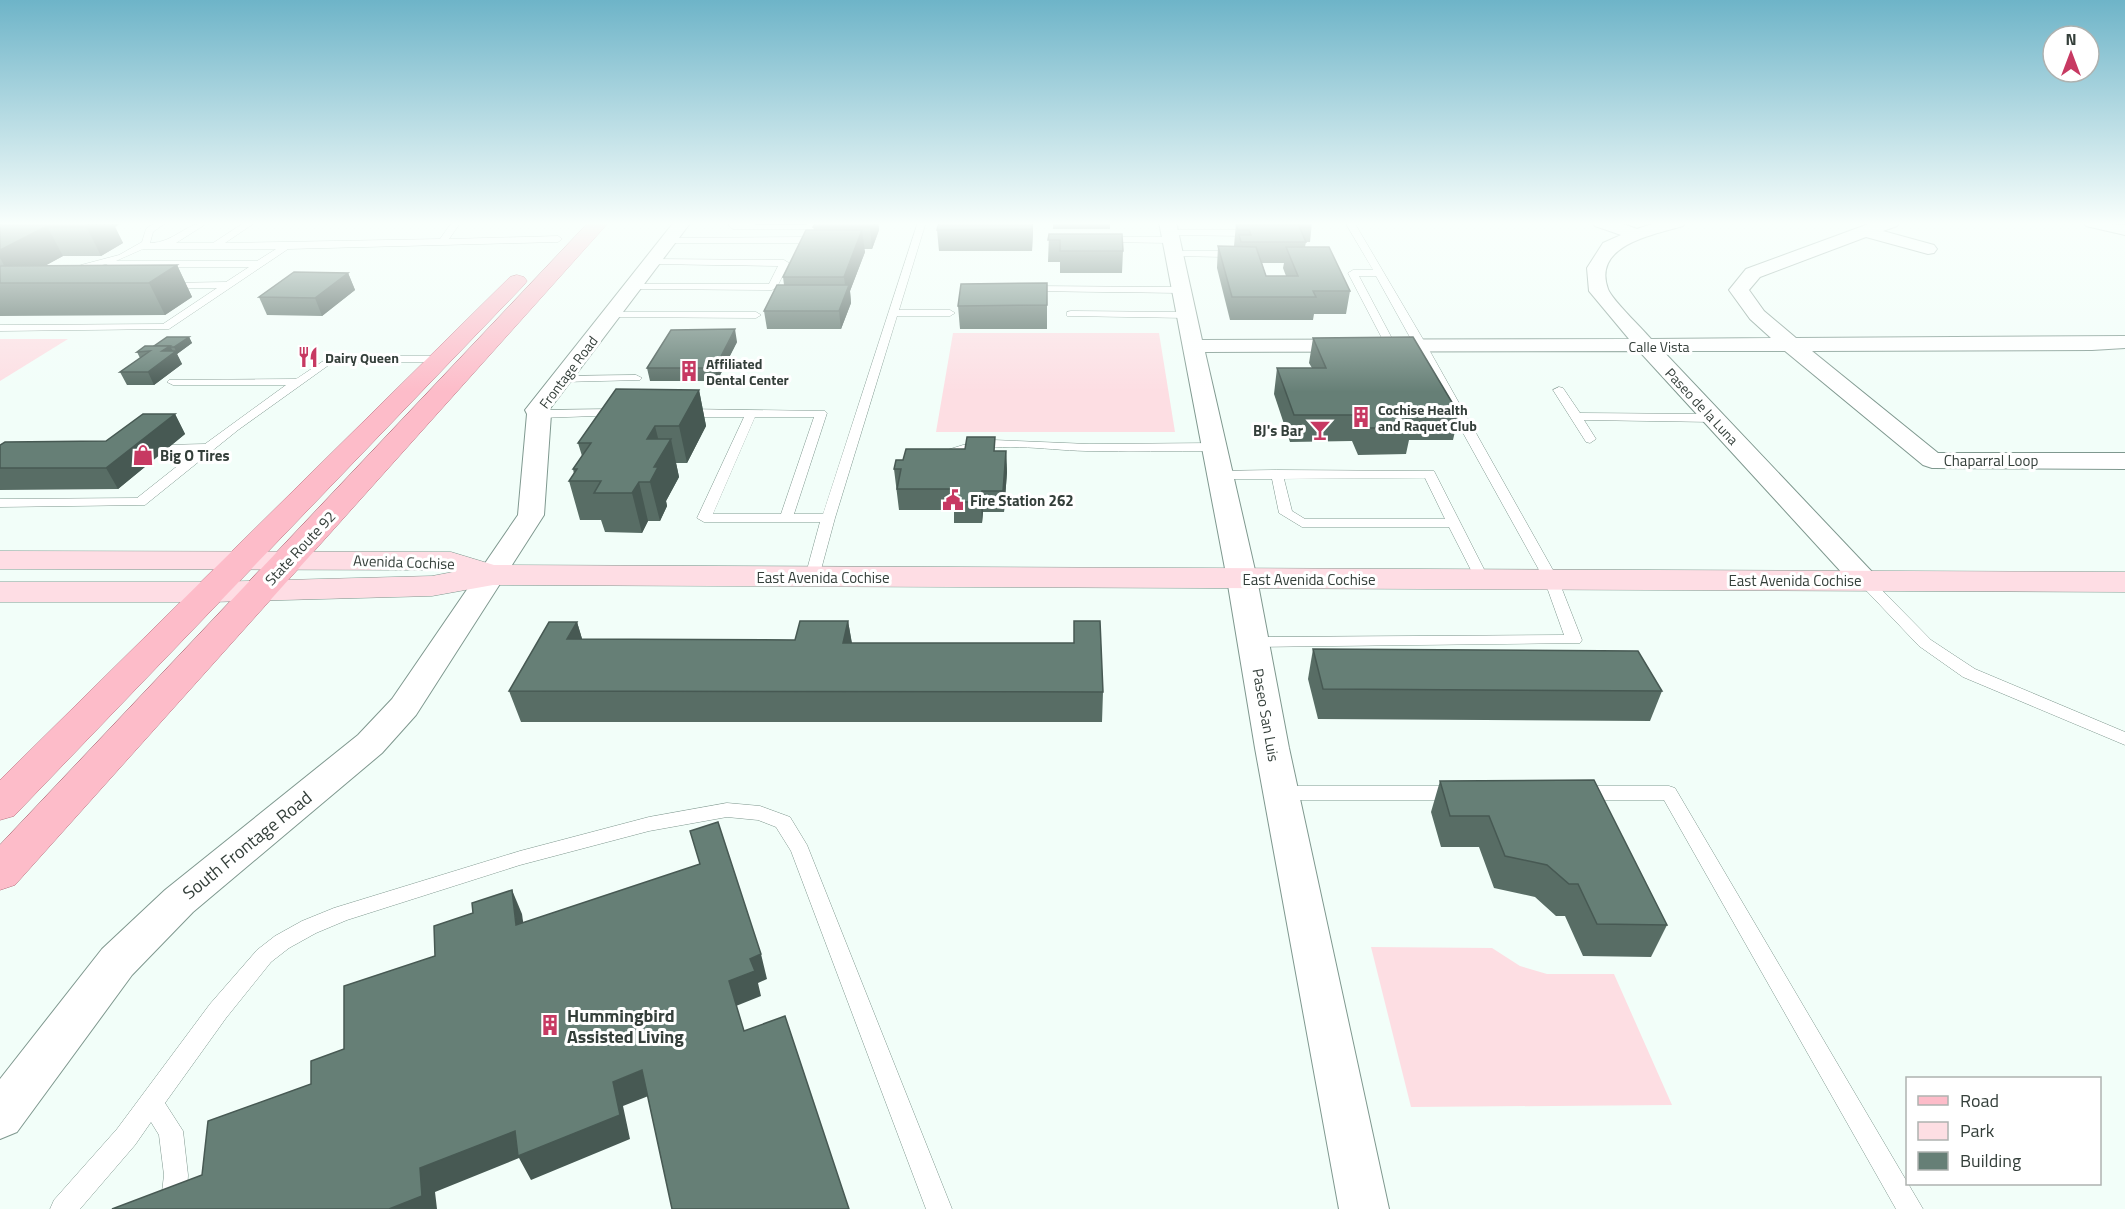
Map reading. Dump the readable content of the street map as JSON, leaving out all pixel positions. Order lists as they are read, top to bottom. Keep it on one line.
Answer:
{"streets":{"main road":["State Route 92"],"street":["Calle Vista","Frontage Road","Paseo de la Luna","Chaparral Loop","Avenida Cochise","East Avenida Cochise","Paseo San Luis","South Frontage Road"]},"crossings":[["Calle Vista","Paseo de la Luna"],["Calle Vista","Chaparral Loop"],["Calle Vista","Paseo San Luis"],["Frontage Road","Avenida Cochise"],["Frontage Road","East Avenida Cochise"],["Frontage Road","South Frontage Road"],["Paseo de la Luna","East Avenida Cochise"],["State Route 92","Avenida Cochise"],["Avenida Cochise","East Avenida Cochise"],["Avenida Cochise","South Frontage Road"],["East Avenida Cochise","Paseo San Luis"],["East Avenida Cochise","South Frontage Road"]],"places":{"restaurant":["Dairy Queen"],"building":["Affiliated Dental Center","Cochise Health and Raquet Club","Hummingbird Assisted Living"],"bar":["BJ's Bar"],"shop":["Big O Tires"],"public building":["Fire Station 262"]},"legend":["Road","Park","Building"],"north":"top"}
